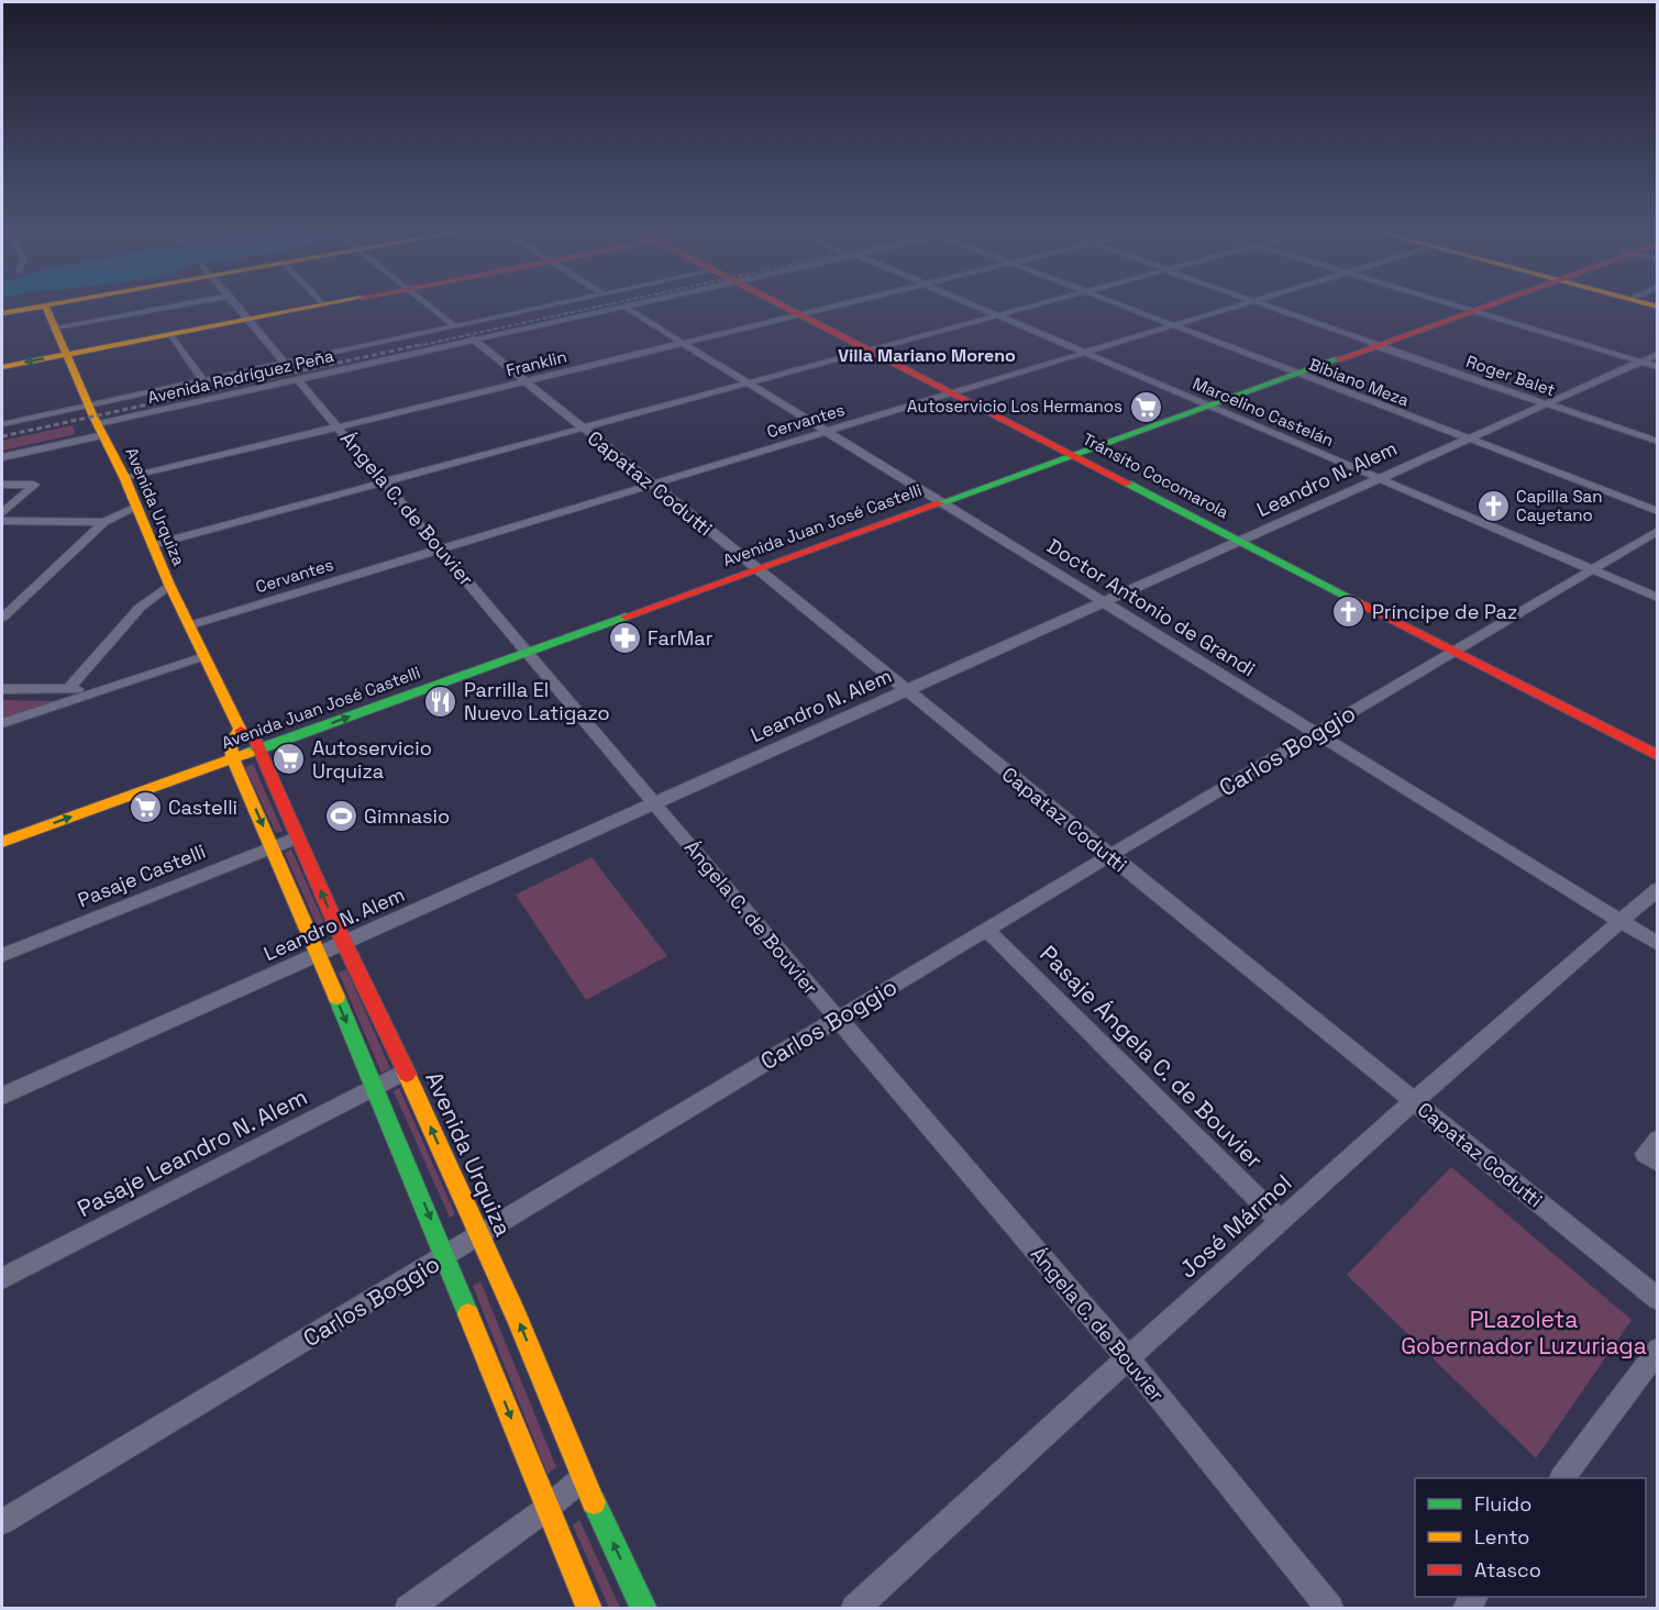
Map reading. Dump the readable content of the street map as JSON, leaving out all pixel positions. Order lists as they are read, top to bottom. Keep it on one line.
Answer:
{"streets":{"street":["Franklin","Roger Balet","Avenida Rodríguez Peña","Bibiano Meza","Marcelino Castelán","Cervantes","Tránsito Cocomarola","Leandro N. Alem","Capataz Codutti","Avenida Urquiza","Ángela C. de Bouvier","Avenida Juan José Castelli","Doctor Antonio de Grandi","Carlos Boggio","Pasaje Castelli","Pasaje Ángela C. de Bouvier","Pasaje Leandro N. Alem","José Mármol"]},"crossings":[["Franklin","Tránsito Cocomarola"],["Franklin","Capataz Codutti"],["Franklin","Avenida Urquiza"],["Franklin","Ángela C. de Bouvier"],["Franklin","Doctor Antonio de Grandi"],["Roger Balet","Leandro N. Alem"],["Roger Balet","Avenida Juan José Castelli"],["Avenida Rodríguez Peña","Capataz Codutti"],["Avenida Rodríguez Peña","Avenida Urquiza"],["Avenida Rodríguez Peña","Ángela C. de Bouvier"],["Avenida Rodríguez Peña","Doctor Antonio de Grandi"],["Bibiano Meza","Cervantes"],["Bibiano Meza","Leandro N. Alem"],["Bibiano Meza","Avenida Juan José Castelli"],["Marcelino Castelán","Cervantes"],["Marcelino Castelán","Leandro N. Alem"],["Marcelino Castelán","Avenida Juan José Castelli"],["Marcelino Castelán","Carlos Boggio"],["Cervantes","Tránsito Cocomarola"],["Cervantes","Capataz Codutti"],["Cervantes","Avenida Urquiza"],["Cervantes","Ángela C. de Bouvier"],["Cervantes","Doctor Antonio de Grandi"],["Tránsito Cocomarola","Leandro N. Alem"],["Tránsito Cocomarola","Avenida Juan José Castelli"],["Tránsito Cocomarola","Carlos Boggio"],["Leandro N. Alem","Capataz Codutti"],["Leandro N. Alem","Avenida Urquiza"],["Leandro N. Alem","Ángela C. de Bouvier"],["Leandro N. Alem","Doctor Antonio de Grandi"],["Capataz Codutti","Avenida Juan José Castelli"],["Capataz Codutti","Carlos Boggio"],["Capataz Codutti","José Mármol"],["Avenida Urquiza","Avenida Juan José Castelli"],["Avenida Urquiza","Carlos Boggio"],["Avenida Urquiza","Pasaje Castelli"],["Avenida Urquiza","Pasaje Leandro N. Alem"],["Ángela C. de Bouvier","Avenida Juan José Castelli"],["Ángela C. de Bouvier","Carlos Boggio"],["Ángela C. de Bouvier","José Mármol"],["Avenida Juan José Castelli","Doctor Antonio de Grandi"],["Doctor Antonio de Grandi","Carlos Boggio"],["Doctor Antonio de Grandi","José Mármol"],["Carlos Boggio","Pasaje Ángela C. de Bouvier"],["Pasaje Ángela C. de Bouvier","José Mármol"]],"districts":["Villa Mariano Moreno"],"parks":["PLazoleta Gobernador Luzuriaga"],"places":{"supermarket":["Autoservicio Los Hermanos","Autoservicio Urquiza","Castelli"],"church":["Capilla San Cayetano","Príncipe de Paz"],"pharmacy":["FarMar"],"restaurant":["Parrilla El Nuevo Latigazo"],"sports":["Gimnasio"]},"legend":["Fluido","Lento","Atasco"]}
